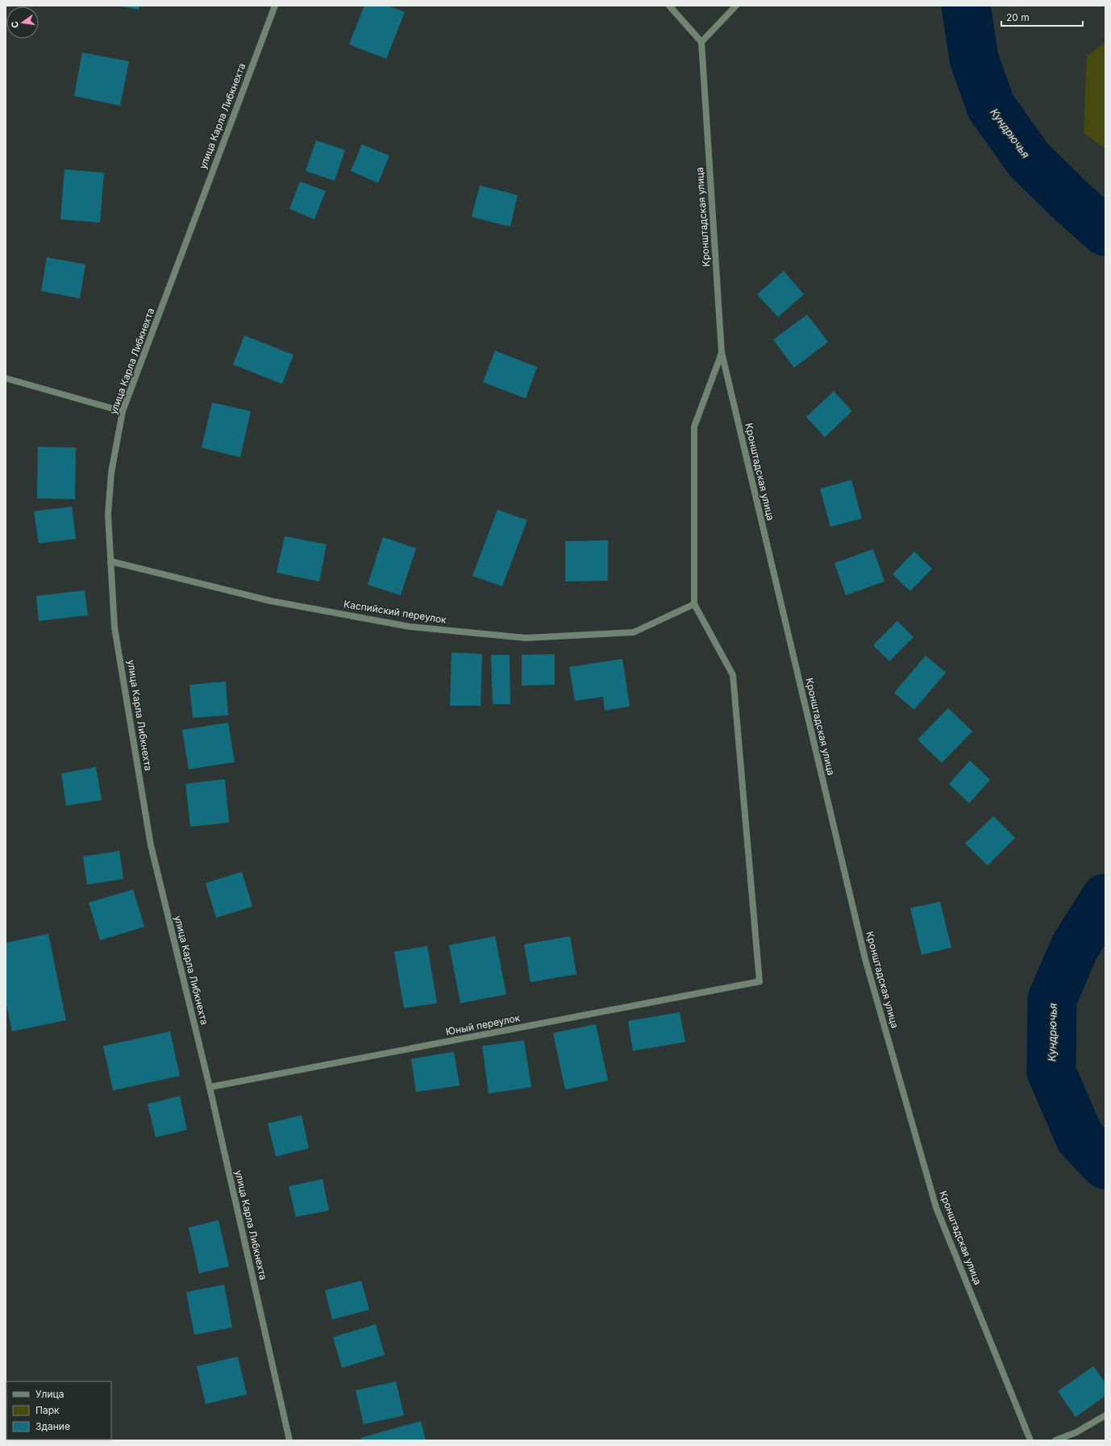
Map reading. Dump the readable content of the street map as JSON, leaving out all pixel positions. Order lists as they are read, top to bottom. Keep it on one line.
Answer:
{"streets":{"street":["улица Карла Либкнехта","Кронштадская улица","Каспийский переулок","Юный переулок"]},"crossings":[["улица Карла Либкнехта","Каспийский переулок"],["улица Карла Либкнехта","Юный переулок"],["Каспийский переулок","Юный переулок"]],"water":["Кундрючья"],"legend":["Улица","Парк","Здание"],"scale_bar":"20 m","north":"left"}
